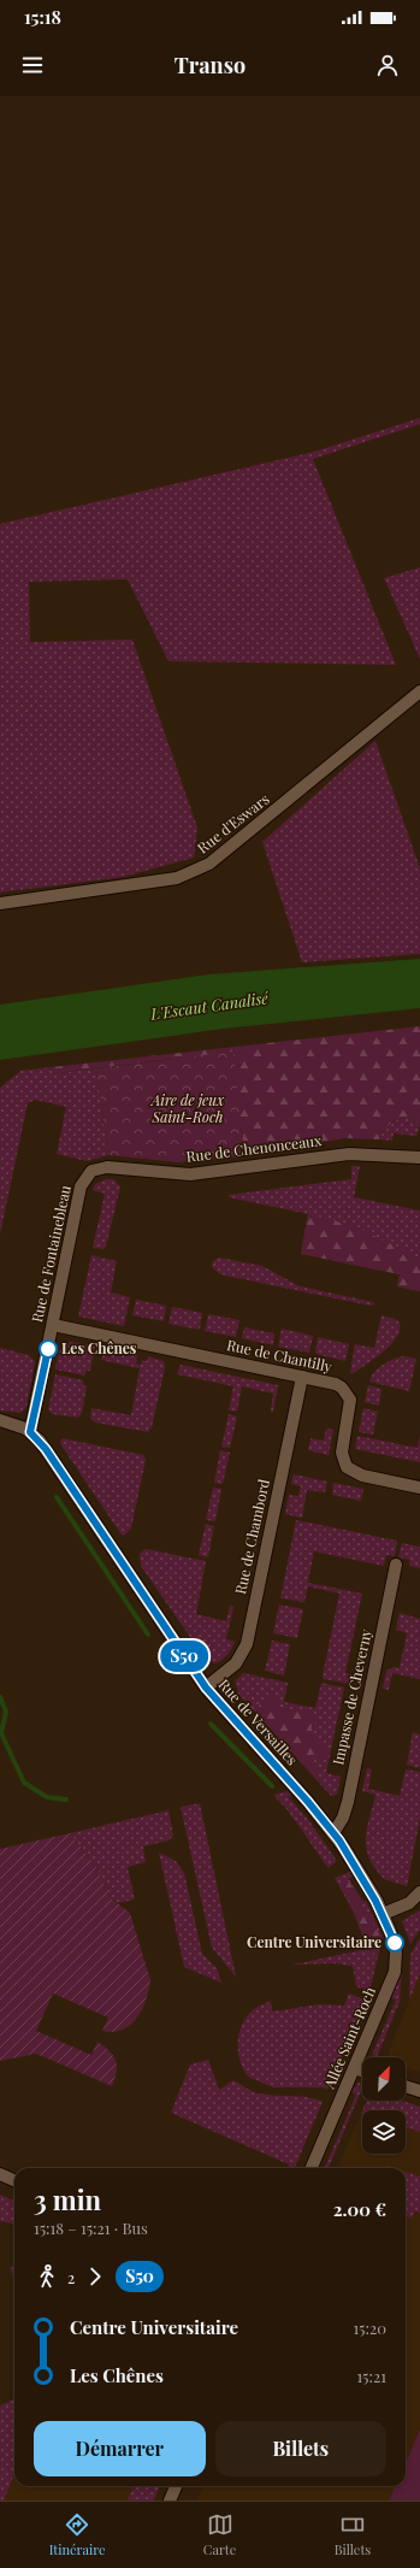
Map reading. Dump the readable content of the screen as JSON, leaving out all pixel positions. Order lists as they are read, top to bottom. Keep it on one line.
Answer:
{"streets":{"street":["Rue d'Eswars","Rue de Chenonceaux","Rue de Fontainebleau","Rue de Chantilly","Rue de Chambord","Impasse de Cheverny","Rue de Versailles","Allée Saint-Roch"]},"crossings":[["Rue de Chenonceaux","Rue de Fontainebleau"],["Rue de Fontainebleau","Rue de Chantilly"],["Rue de Fontainebleau","Rue de Versailles"],["Rue de Chantilly","Rue de Chambord"],["Rue de Chambord","Rue de Versailles"],["Impasse de Cheverny","Rue de Versailles"],["Rue de Versailles","Allée Saint-Roch"]],"water":["L'Escaut Canalisé"],"parks":["Aire de jeux Saint-Roch"],"places":["Les Chênes","Centre Universitaire"],"lines":["bus line S50"],"north":"top right","page":{"status":"15:18","header":"Transo","on_map":"S50","heading":["3 min","15:18 – 15:21 · Bus","2.00 €"],"legs":["2","S50"],"list":[{"name":"Centre Universitaire","value":"15:20"},{"name":"Les Chênes","value":"15:21"}],"buttons":["Démarrer","Billets"],"tabs":["Itinéraire","Carte","Billets"]}}
